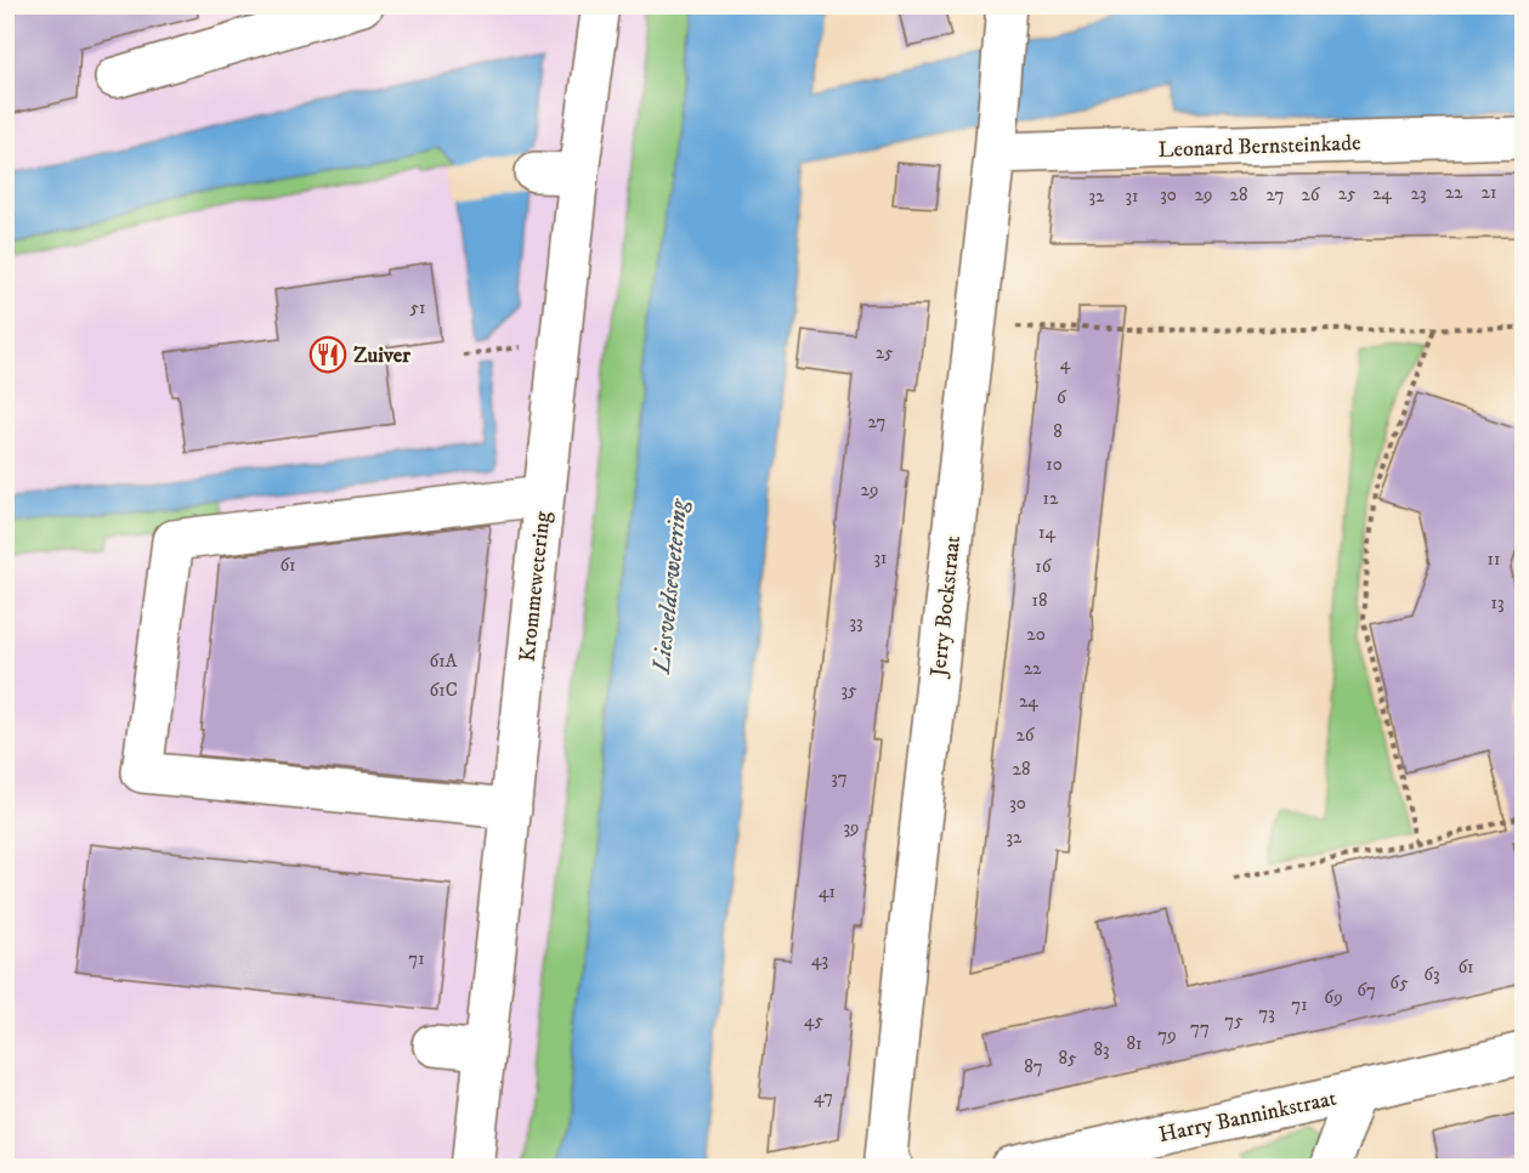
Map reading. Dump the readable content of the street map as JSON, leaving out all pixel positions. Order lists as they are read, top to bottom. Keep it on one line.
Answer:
{"streets":{"street":["Leonard Bernsteinkade","Krommewetering","Jerry Bockstraat","Harry Banninkstraat"]},"crossings":[["Leonard Bernsteinkade","Jerry Bockstraat"]],"water":["Liesveldsewetering"],"places":{"restaurant":["Zuiver"]},"house_numbers":["22","21","25","24","23","30","29","28","27","26","32","31","51","25","4","6","27","8","10","29","12","14","31","11","61","16","18","13","33","20","61A","22","61C","35","24","26","28","37","30","39","32","41","71","43","61","63","65","67","69","71","73","45","75","77","79","81","83","85","87","47"]}
